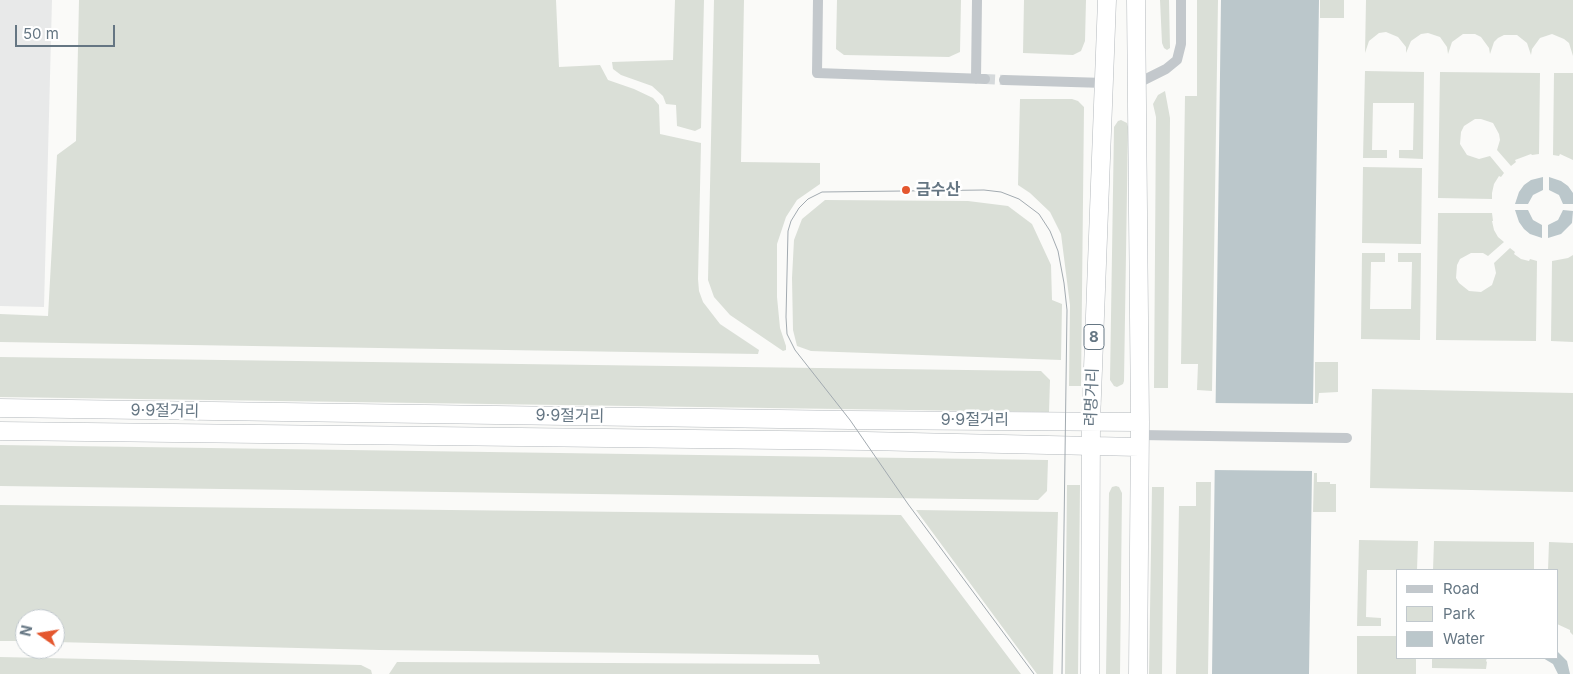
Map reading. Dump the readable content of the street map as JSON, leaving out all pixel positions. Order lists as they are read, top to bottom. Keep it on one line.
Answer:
{"streets":{"highway":["8","려명거리","9·9절거리"]},"crossings":[["려명거리","9·9절거리"]],"places":["금수산"],"legend":["Road","Park","Water"],"scale_bar":"50 m","north":"left"}
